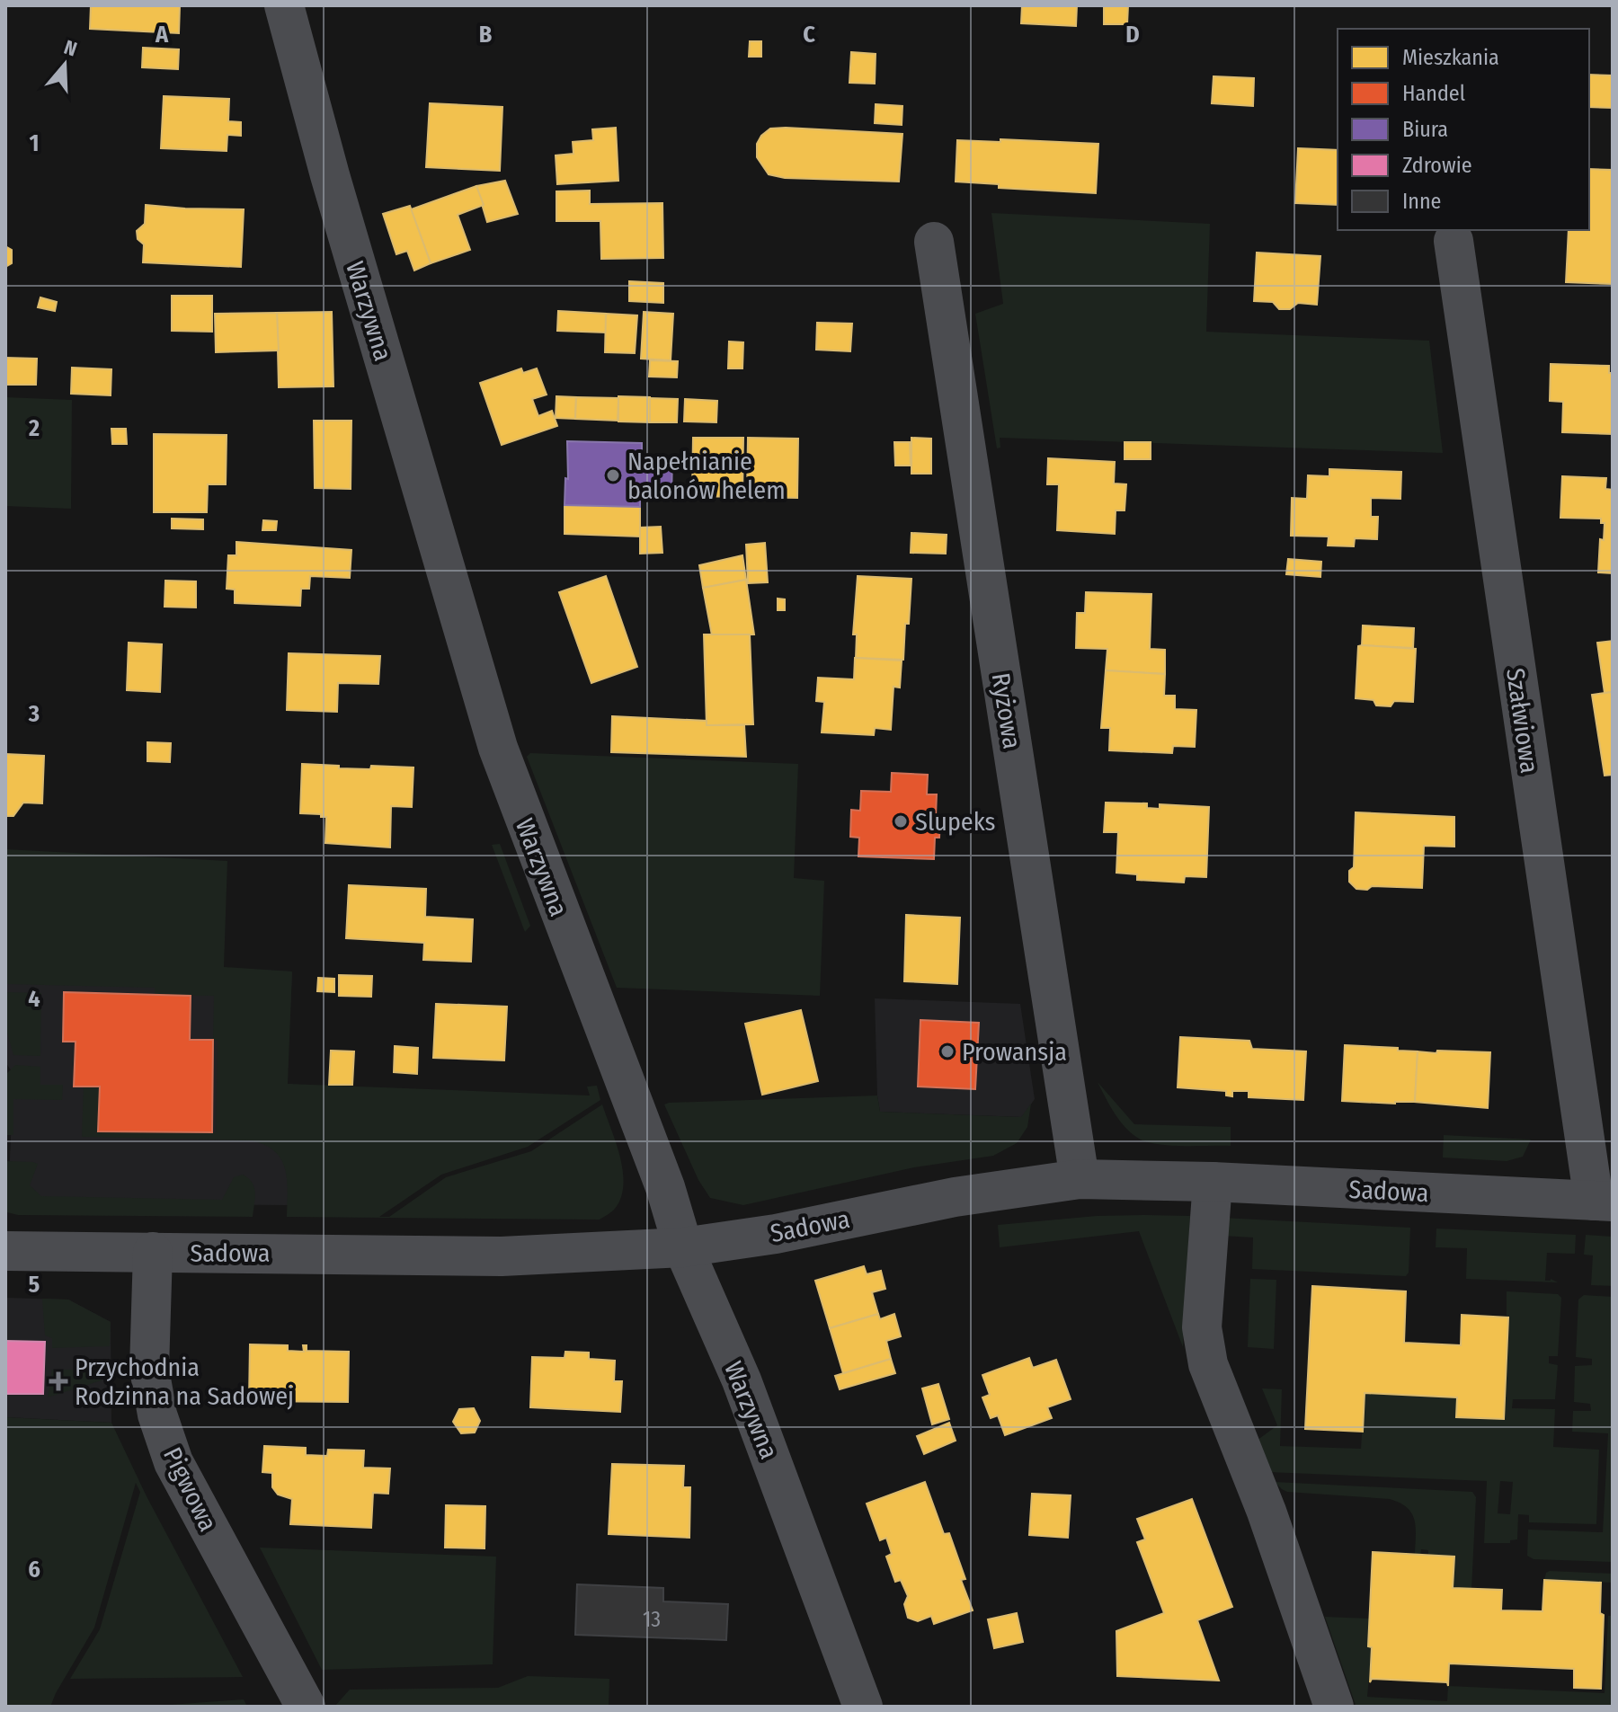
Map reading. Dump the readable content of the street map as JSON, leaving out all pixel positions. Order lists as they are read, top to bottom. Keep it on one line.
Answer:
{"streets":{"street":["Warzywna","Ryżowa","Szałwiowa","Sadowa","Pigwowa"]},"crossings":[["Warzywna","Sadowa"],["Ryżowa","Sadowa"],["Szałwiowa","Sadowa"],["Sadowa","Pigwowa"]],"places":{"other":["Napełnianie balonów helem","Slupeks","Prowansja"],"health":["Przychodnia Rodzinna na Sadowej"]},"house_numbers":["13"],"legend":["Mieszkania","Handel","Biura","Zdrowie","Inne"],"north":"top","grid":{"columns":["A","B","C","D"],"rows":["1","2","3","4","5","6"]}}
